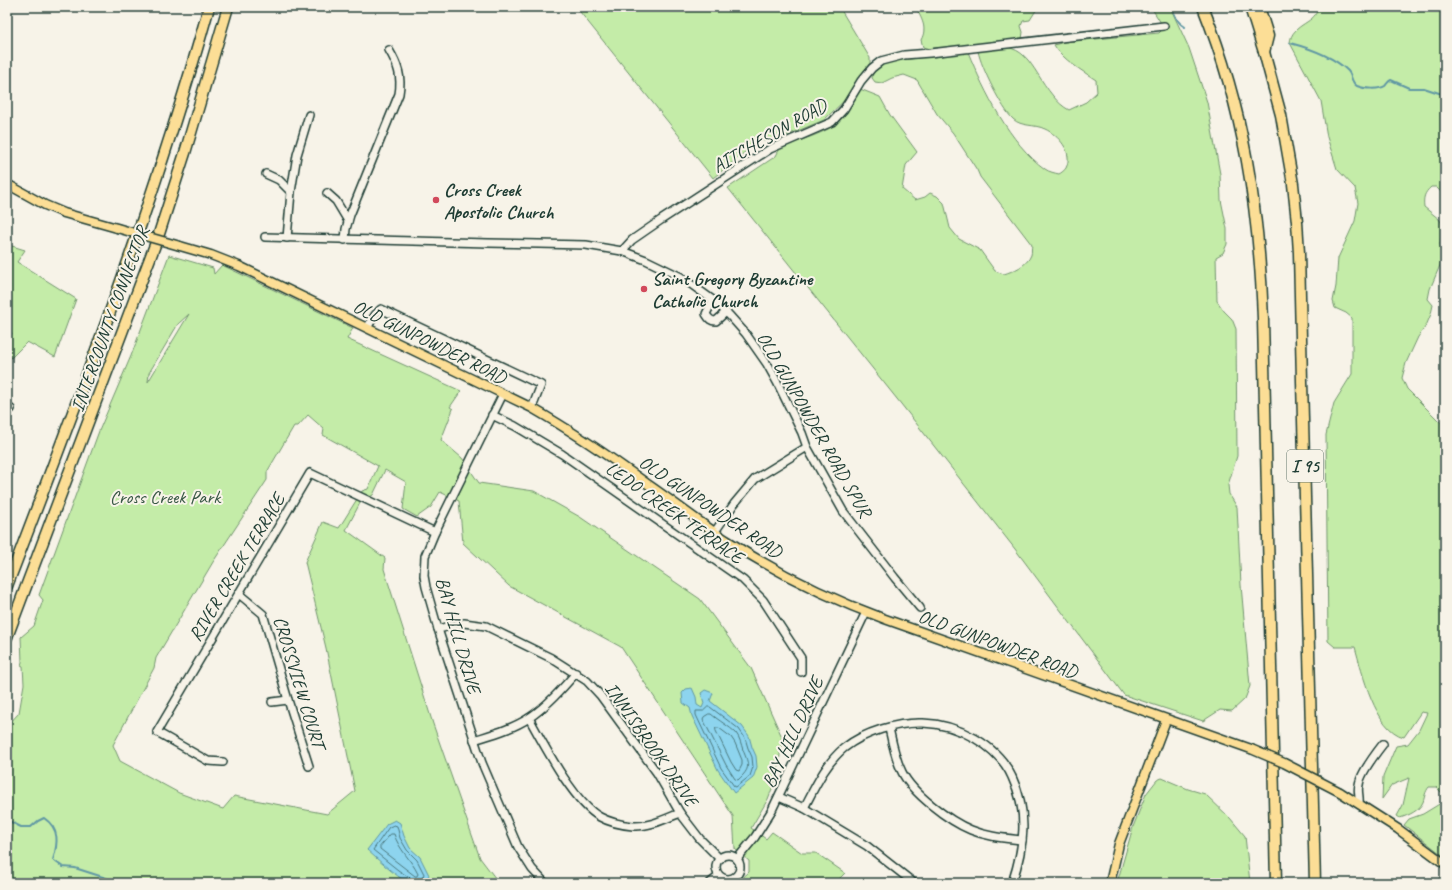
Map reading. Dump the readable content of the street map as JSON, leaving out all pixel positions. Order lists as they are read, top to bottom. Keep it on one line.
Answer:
{"streets":{"highway":["INTERCOUNTY CONNECTOR","I 95"],"main road":["OLD GUNPOWDER ROAD"],"street":["AITCHESON ROAD","OLD GUNPOWDER ROAD SPUR","LEDO CREEK TERRACE","RIVER CREEK TERRACE","BAY HILL DRIVE","CROSSVIEW COURT","INNISBROOK DRIVE"]},"crossings":[["AITCHESON ROAD","OLD GUNPOWDER ROAD SPUR"],["OLD GUNPOWDER ROAD","BAY HILL DRIVE"],["LEDO CREEK TERRACE","BAY HILL DRIVE"],["RIVER CREEK TERRACE","BAY HILL DRIVE"],["RIVER CREEK TERRACE","CROSSVIEW COURT"],["BAY HILL DRIVE","INNISBROOK DRIVE"]],"parks":["Cross Creek Park"],"places":["Cross Creek Apostolic Church","Saint Gregory Byzantine Catholic Church"]}
